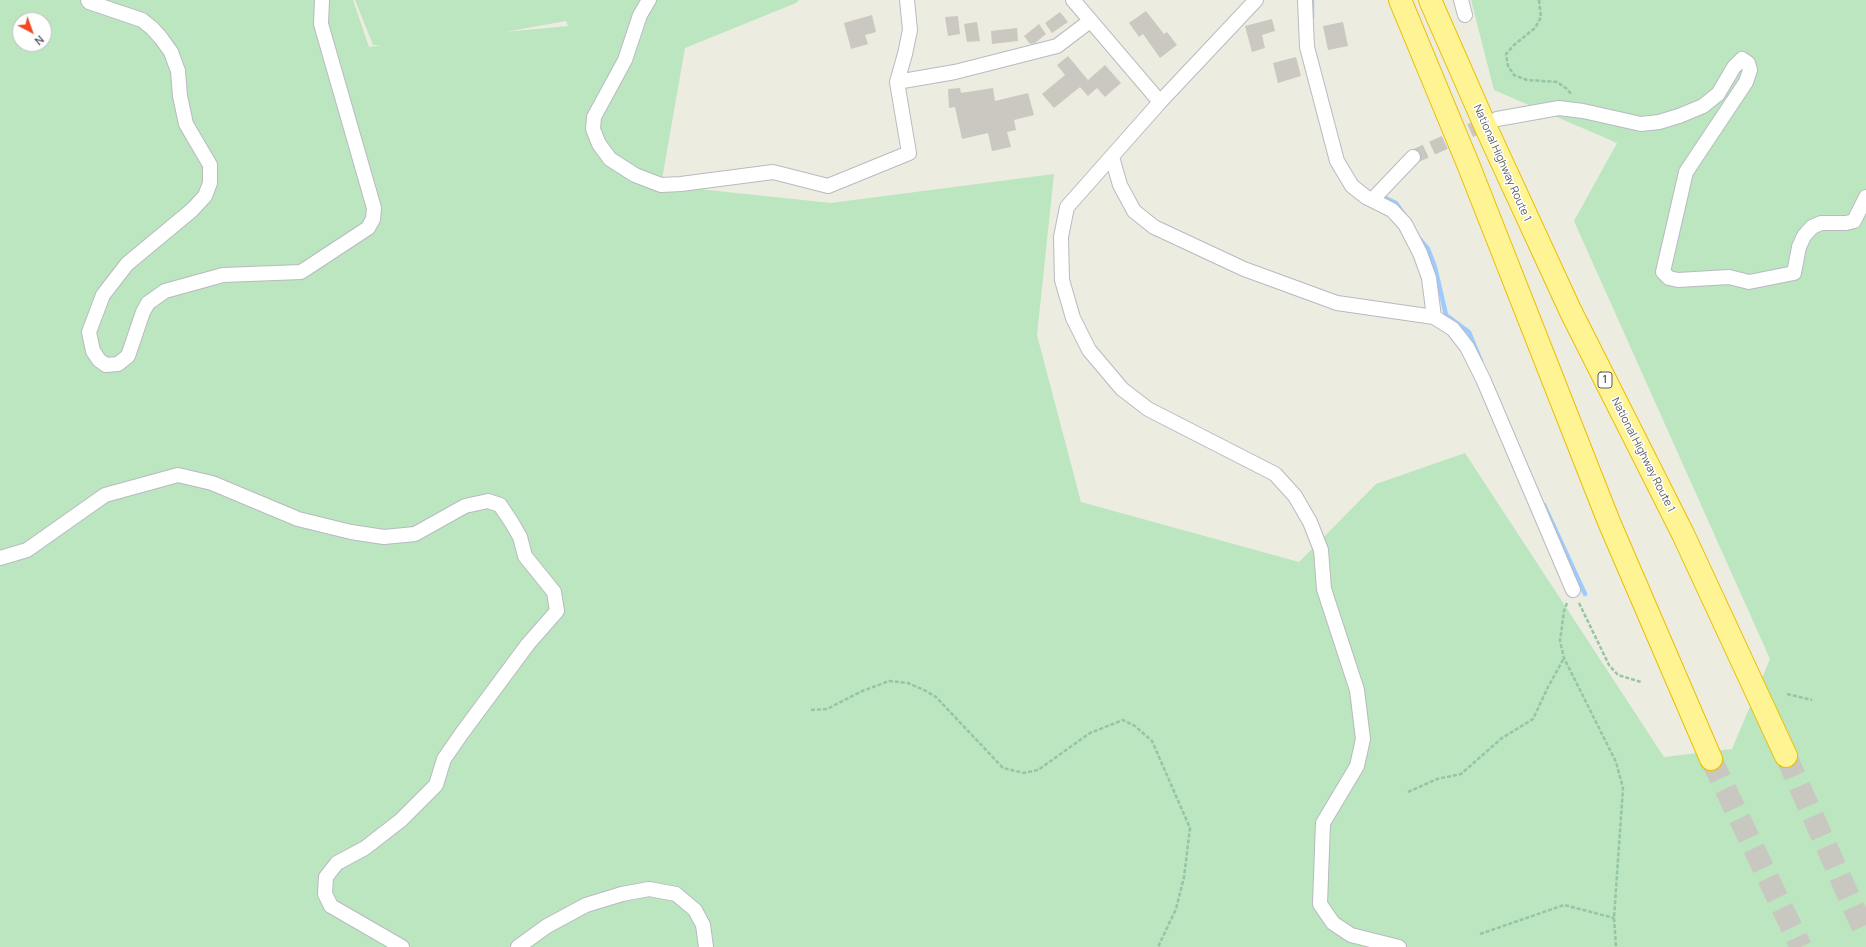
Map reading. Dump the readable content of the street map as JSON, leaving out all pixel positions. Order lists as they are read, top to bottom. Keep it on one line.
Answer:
{"streets":{"highway":["National Highway Route 1","1"]},"north":"bottom right"}
